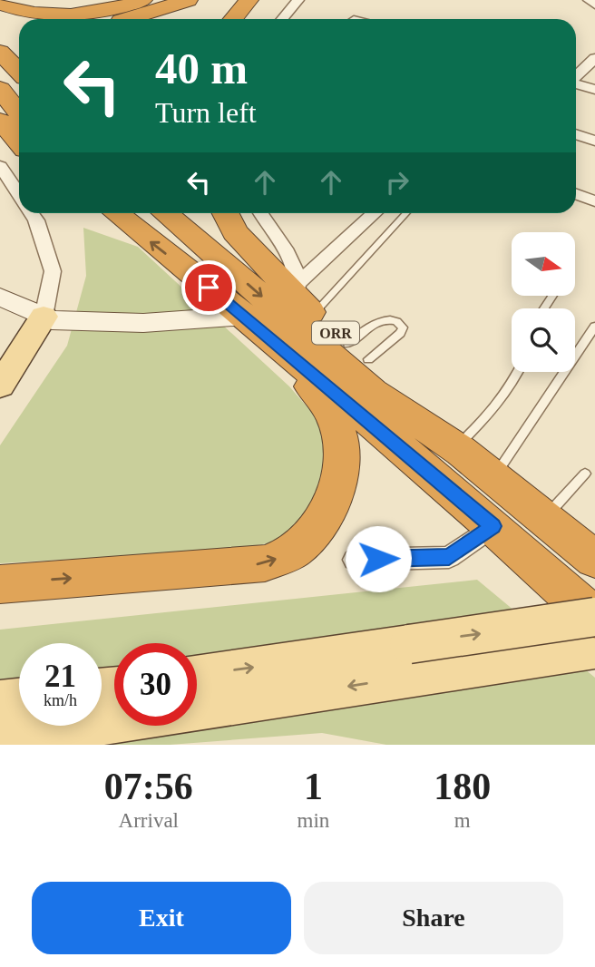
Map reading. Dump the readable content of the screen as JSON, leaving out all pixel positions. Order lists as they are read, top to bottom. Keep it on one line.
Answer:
{"streets":{"highway":["ORR"]},"north":"right","page":{"turn":["40 m","Turn left"],"speed":"21 km/h","limit":"30","eta":["07:56","Arrival","1","min","180","m"],"buttons":["Exit","Share"]}}
